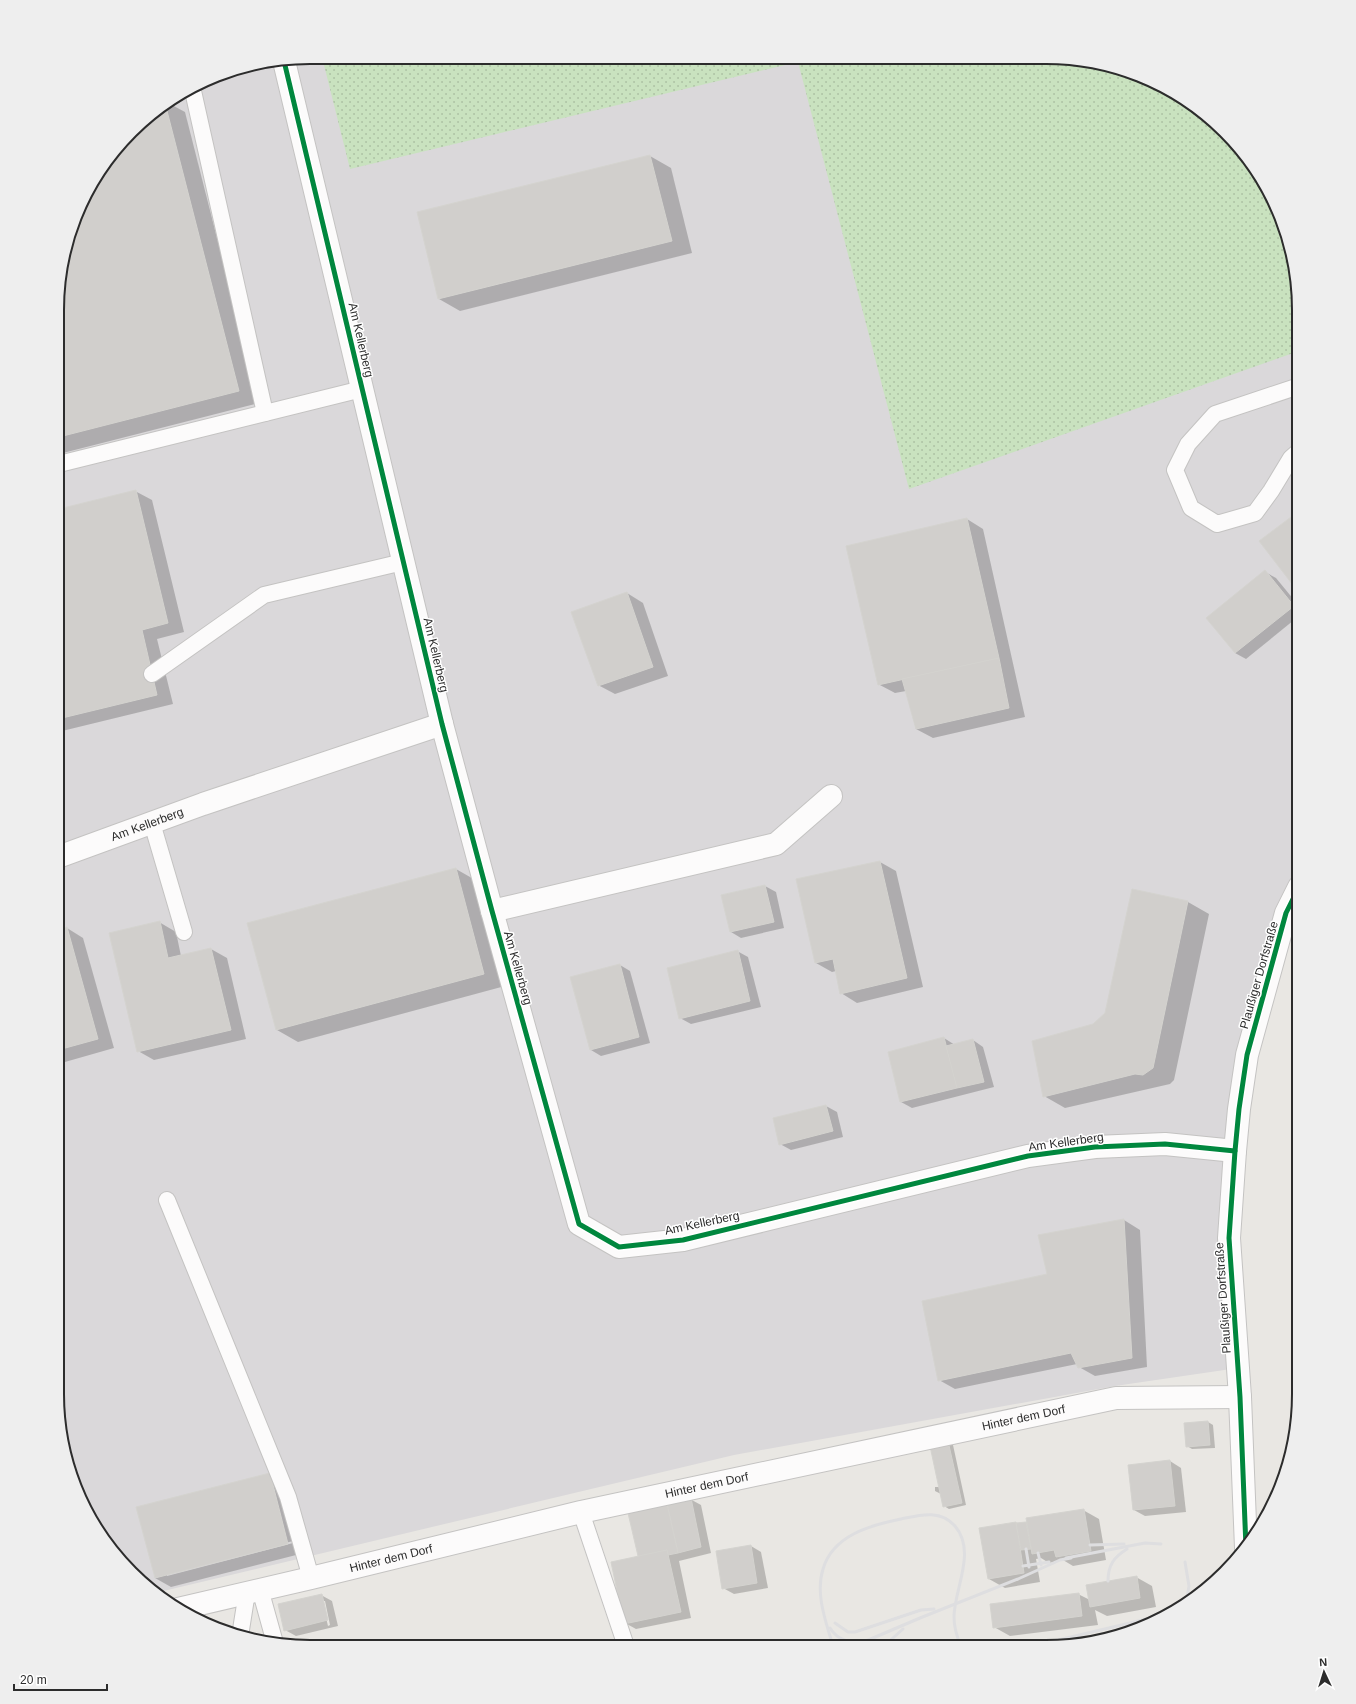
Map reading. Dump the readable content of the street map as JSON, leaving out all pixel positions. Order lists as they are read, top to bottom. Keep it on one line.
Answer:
{"streets":{"street":["Am Kellerberg","Plaußiger Dorfstraße","Hinter dem Dorf"]},"crossings":[["Am Kellerberg","Plaußiger Dorfstraße"],["Plaußiger Dorfstraße","Hinter dem Dorf"]],"scale_bar":"20 m","north":"top"}
